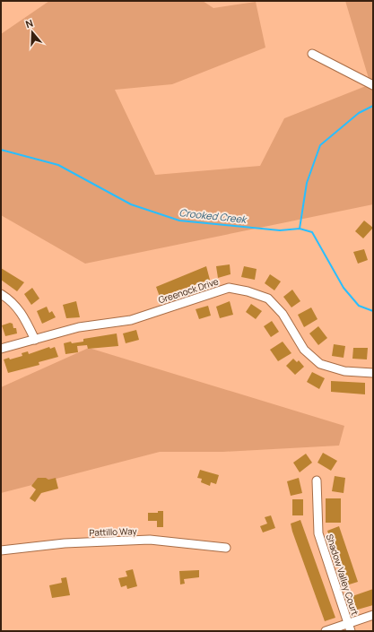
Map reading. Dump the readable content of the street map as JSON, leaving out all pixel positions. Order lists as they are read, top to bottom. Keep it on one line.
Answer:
{"streets":{"street":["Greenock Drive","Pattillo Way","Shadow Valley Court"]},"water":["Crooked Creek"],"north":"top"}
